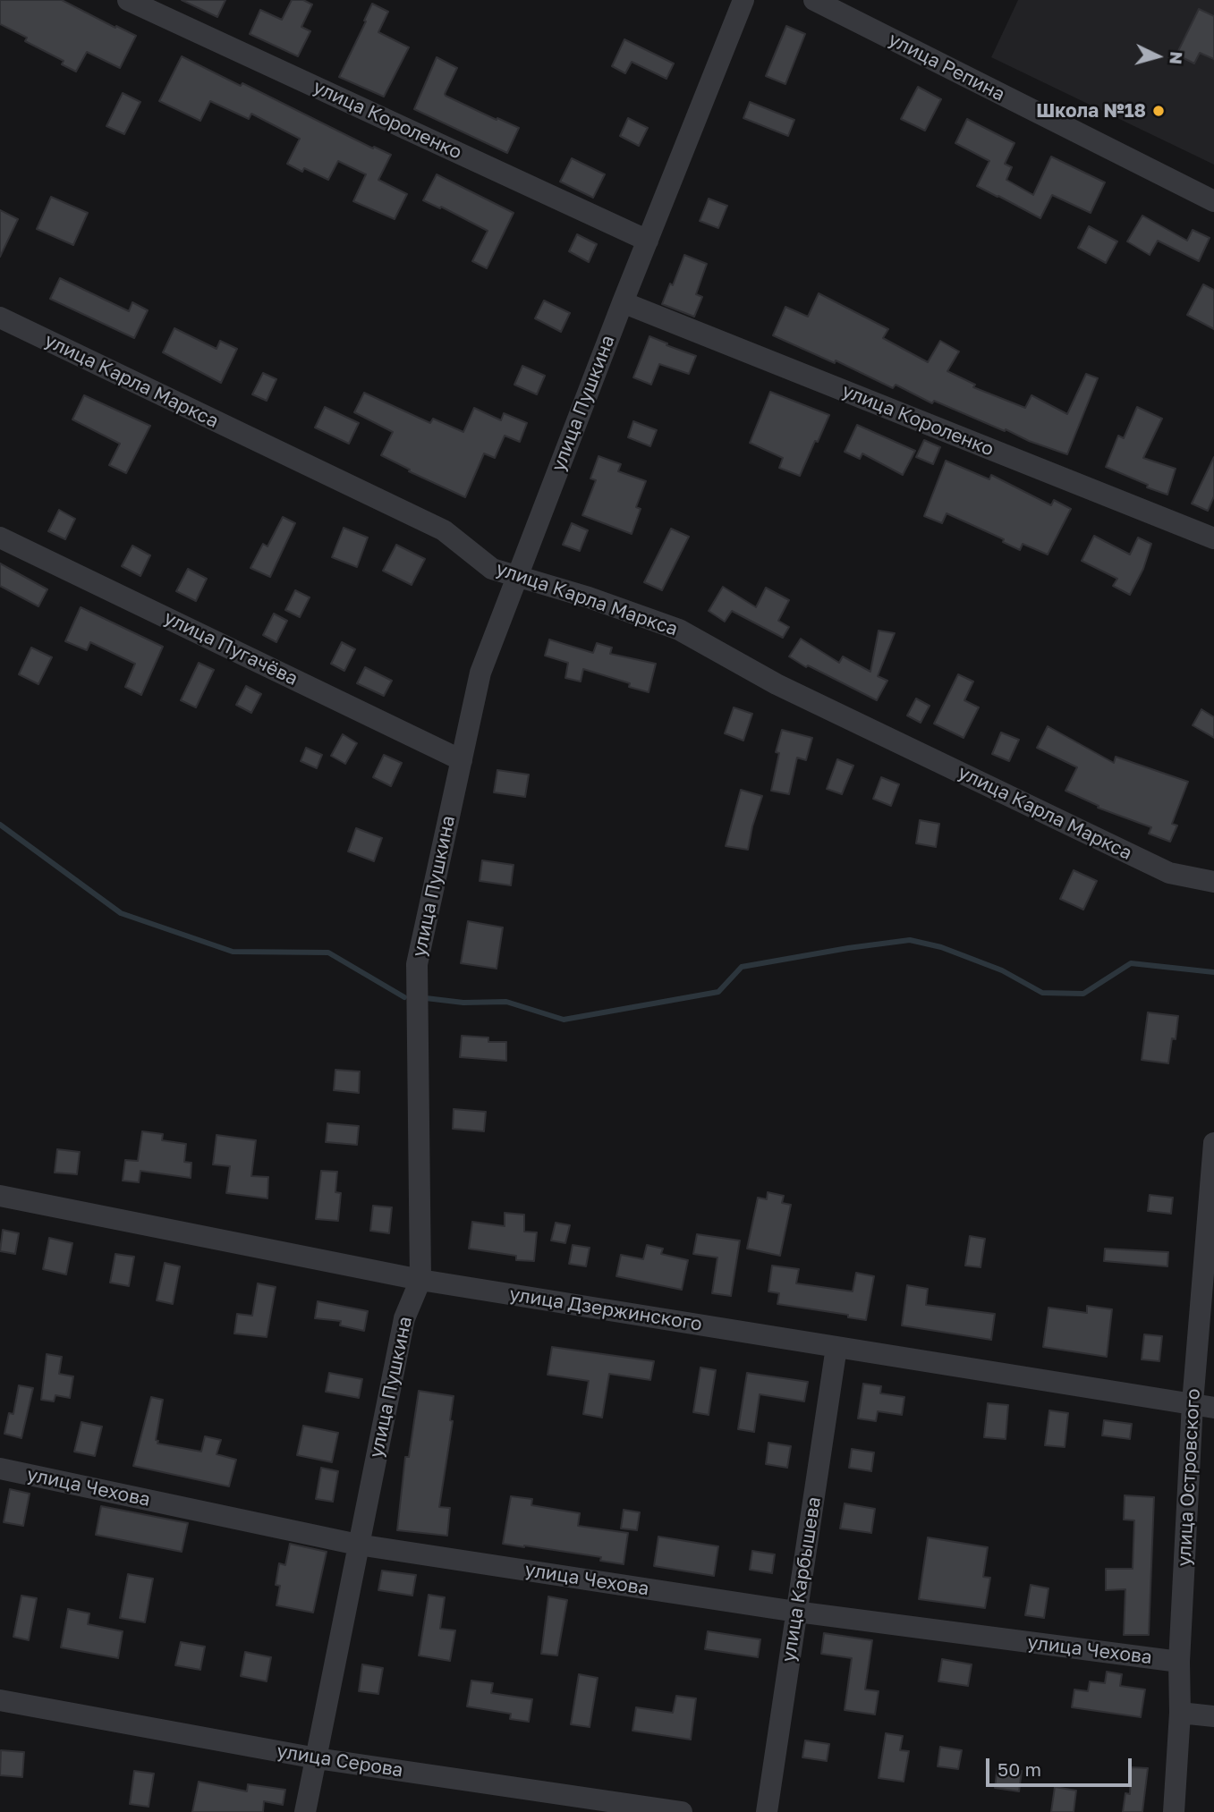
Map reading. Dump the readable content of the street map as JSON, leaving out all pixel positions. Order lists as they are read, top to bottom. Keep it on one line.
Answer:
{"streets":{"street":["улица Репина","улица Короленко","улица Карла Маркса","улица Пушкина","улица Пугачёва","улица Дзержинского","улица Островского","улица Чехова","улица Карбышева","улица Серова"]},"crossings":[["улица Короленко","улица Пушкина"],["улица Карла Маркса","улица Пушкина"],["улица Пушкина","улица Пугачёва"],["улица Пушкина","улица Дзержинского"],["улица Пушкина","улица Чехова"],["улица Пушкина","улица Серова"],["улица Дзержинского","улица Островского"],["улица Дзержинского","улица Карбышева"],["улица Островского","улица Чехова"],["улица Чехова","улица Карбышева"]],"places":["Школа №18"],"scale_bar":"50 m","north":"right"}
